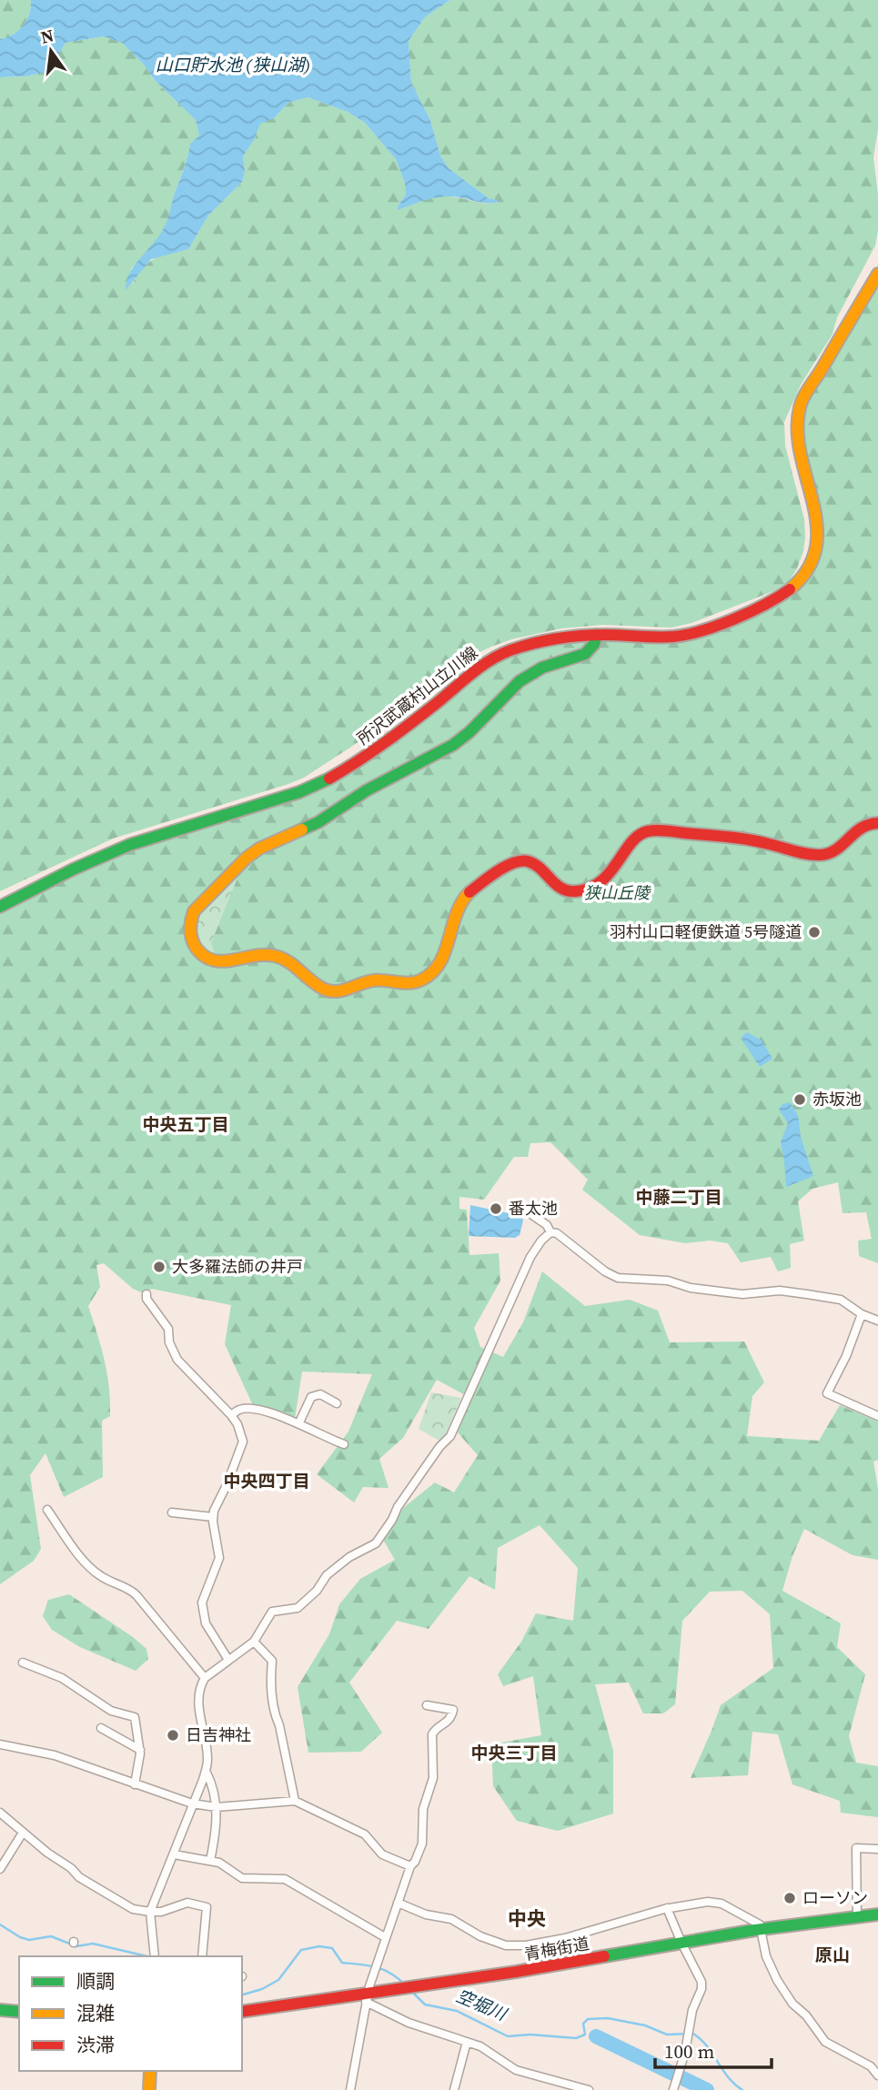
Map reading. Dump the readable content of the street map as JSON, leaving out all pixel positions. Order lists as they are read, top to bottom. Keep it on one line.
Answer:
{"streets":{"main road":["所沢武蔵村山立川線","青梅街道"]},"districts":["中央五丁目","中藤二丁目","中央四丁目","中央三丁目","中央","原山"],"water":["山口貯水池 (狭山湖)","空堀川"],"parks":["狭山丘陵"],"places":["羽村山口軽便鉄道 5号隧道","赤坂池","番太池","大多羅法師の井戸","日吉神社","ローソン"],"legend":["順調","混雑","渋滞"],"scale_bar":"100 m","north":"top"}
